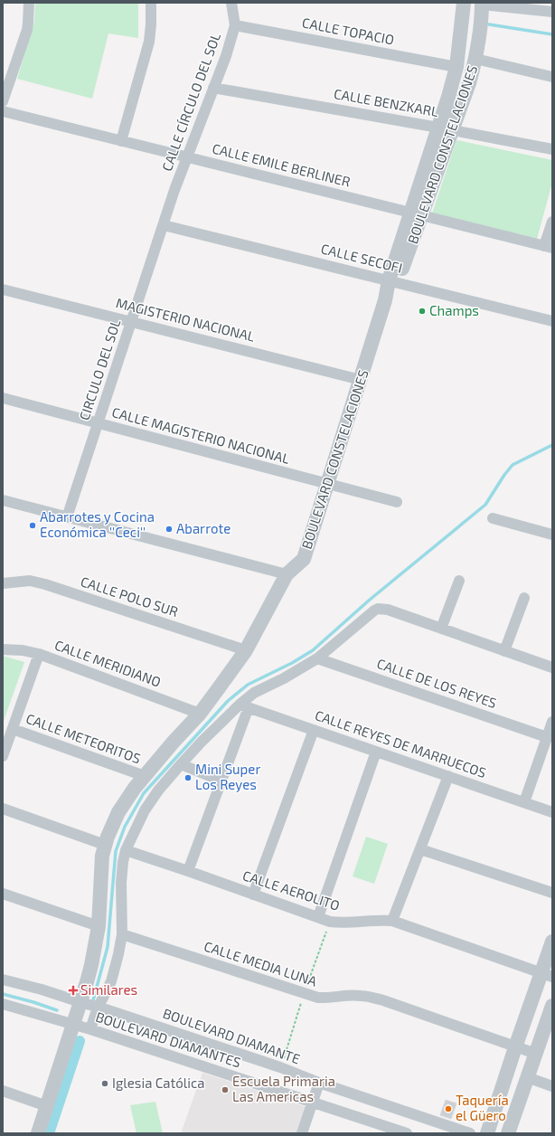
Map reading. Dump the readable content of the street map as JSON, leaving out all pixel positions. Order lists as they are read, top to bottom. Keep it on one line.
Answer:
{"streets":{"street":["CALLE TOPACIO","CALLE CÍRCULO DEL SOL","CALLE BENZKARL","BOULEVARD CONSTELACIONES","CALLE EMILE BERLINER","CALLE SECOFI","MAGISTERIO NACIONAL","CIRCULO DEL SOL","CALLE MAGISTERIO NACIONAL","CALLE POLO SUR","CALLE MERIDIANO","CALLE DE LOS REYES","CALLE METEORITOS","CALLE REYES DE MARRUECOS","CALLE AEROLITO","CALLE MEDIA LUNA","BOULEVARD DIAMANTE","BOULEVARD DIAMANTES"]},"crossings":[["CALLE TOPACIO","CALLE CÍRCULO DEL SOL"],["CALLE TOPACIO","BOULEVARD CONSTELACIONES"],["CALLE CÍRCULO DEL SOL","CALLE BENZKARL"],["CALLE CÍRCULO DEL SOL","CALLE EMILE BERLINER"],["CALLE CÍRCULO DEL SOL","CIRCULO DEL SOL"],["CALLE BENZKARL","BOULEVARD CONSTELACIONES"],["BOULEVARD CONSTELACIONES","CALLE EMILE BERLINER"],["BOULEVARD CONSTELACIONES","CALLE SECOFI"],["BOULEVARD CONSTELACIONES","MAGISTERIO NACIONAL"],["BOULEVARD CONSTELACIONES","CALLE MAGISTERIO NACIONAL"],["BOULEVARD CONSTELACIONES","CALLE POLO SUR"],["BOULEVARD CONSTELACIONES","CALLE MERIDIANO"],["BOULEVARD CONSTELACIONES","CALLE METEORITOS"],["BOULEVARD CONSTELACIONES","BOULEVARD DIAMANTE"],["BOULEVARD CONSTELACIONES","BOULEVARD DIAMANTES"],["CALLE SECOFI","CIRCULO DEL SOL"],["MAGISTERIO NACIONAL","CIRCULO DEL SOL"],["CIRCULO DEL SOL","CALLE MAGISTERIO NACIONAL"]],"places":{"other":["Champs","Abarrotes y Cocina Económica ''Ceci''","Abarrote","Mini Super Los Reyes","Iglesia Católica","Escuela Primaria Las Americas","Taquería el Güero"],"health":["Similares"]}}
